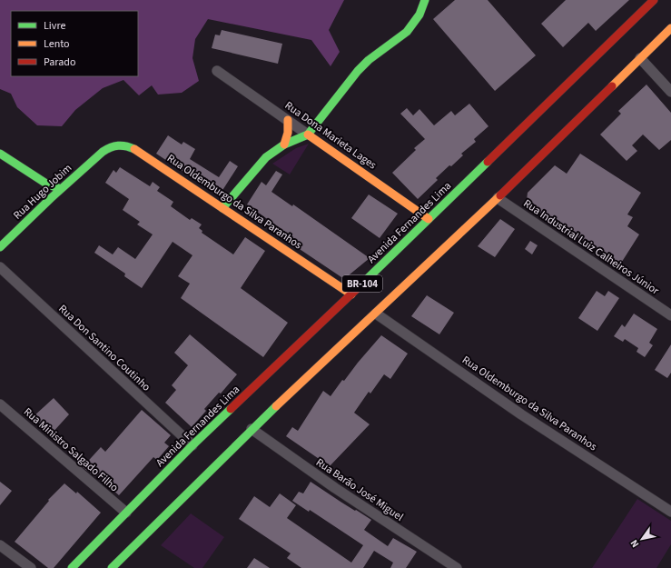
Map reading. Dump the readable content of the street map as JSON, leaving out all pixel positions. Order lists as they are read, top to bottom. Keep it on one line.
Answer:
{"streets":{"main road":["Rua Dona Marieta Lages","Rua Hugo Jobim","Rua Oldemburgo da Silva Paranhos","Avenida Fernandes Lima","BR-104"],"street":["Rua Industrial Luiz Calheiros Júnior","Rua Don Santino Coutinho","Rua Ministro Salgado Filho","Rua Barão José Miguel"]},"crossings":[["Rua Dona Marieta Lages","Avenida Fernandes Lima"],["Rua Hugo Jobim","Rua Oldemburgo da Silva Paranhos"],["Rua Oldemburgo da Silva Paranhos","Avenida Fernandes Lima"],["Rua Oldemburgo da Silva Paranhos","BR-104"],["Avenida Fernandes Lima","Rua Don Santino Coutinho"],["Avenida Fernandes Lima","Rua Ministro Salgado Filho"],["Rua Industrial Luiz Calheiros Júnior","BR-104"],["BR-104","Rua Barão José Miguel"]],"legend":["Livre","Lento","Parado"],"north":"bottom left"}
